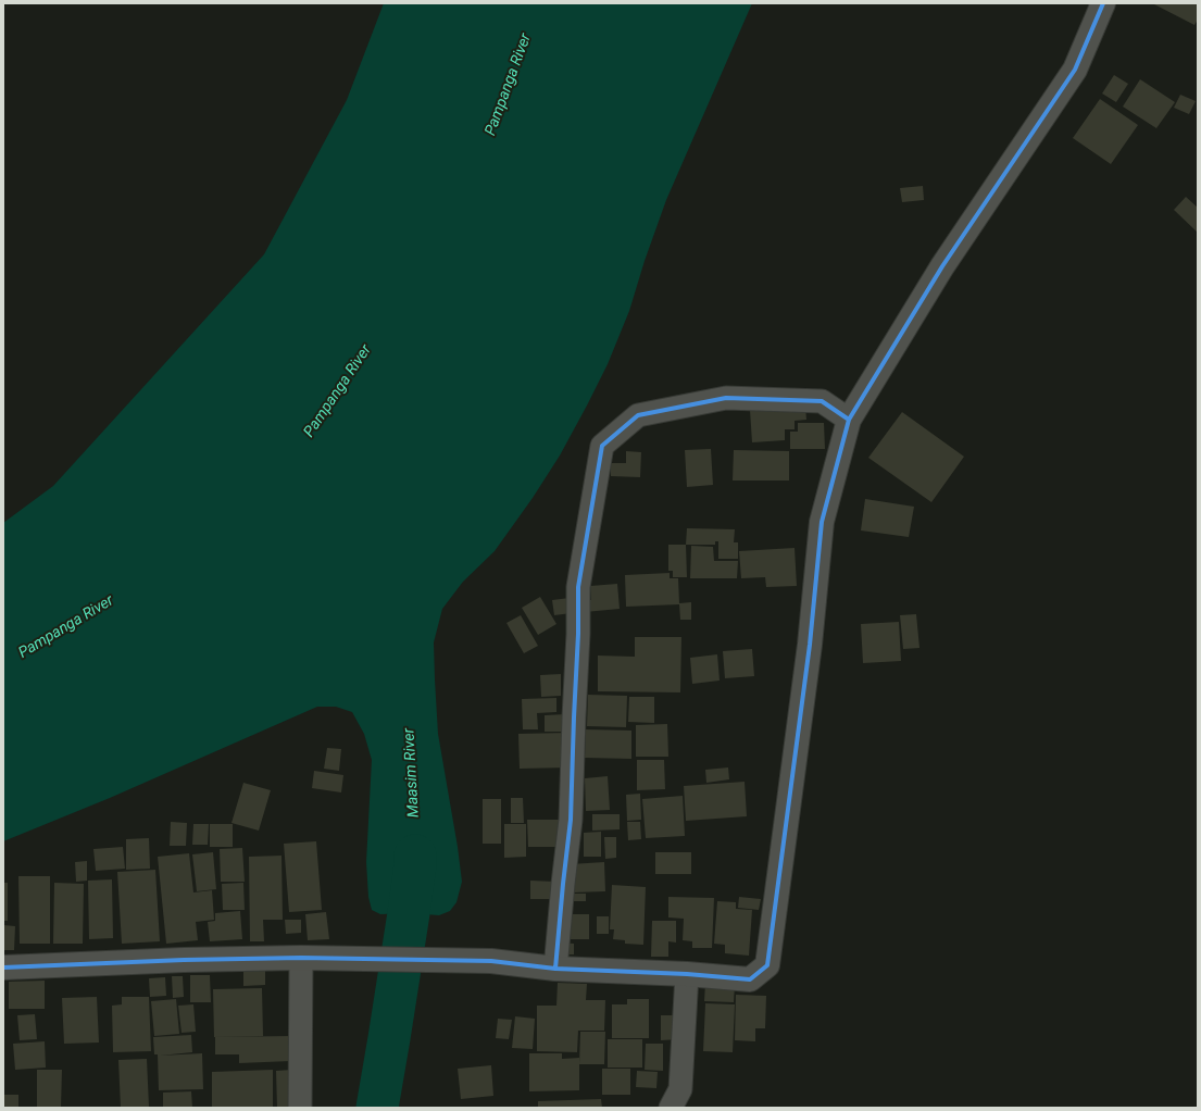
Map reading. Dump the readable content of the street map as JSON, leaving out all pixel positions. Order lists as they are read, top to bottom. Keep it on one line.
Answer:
{"water":["Pampanga River","Maasim River"]}
